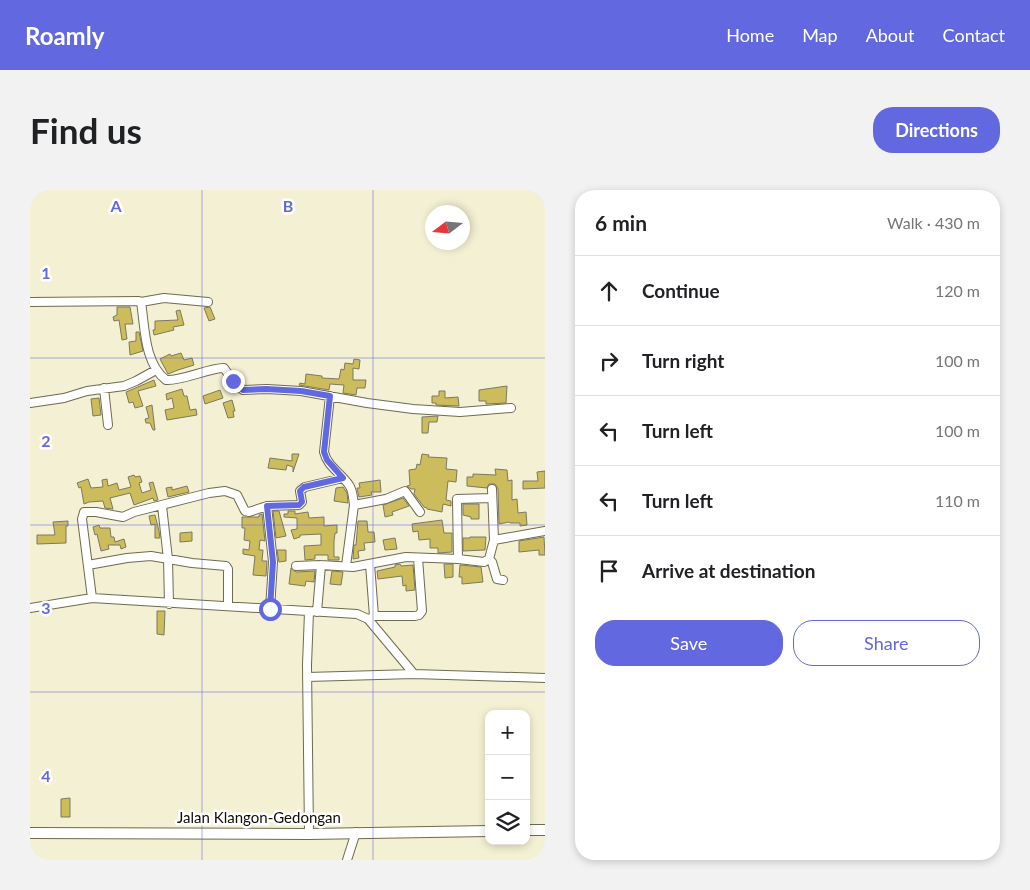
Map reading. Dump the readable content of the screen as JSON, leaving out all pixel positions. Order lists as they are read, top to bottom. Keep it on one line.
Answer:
{"streets":{"main road":["Jalan Klangon-Gedongan"]},"north":"left","page":{"header":"Roamly","nav":["Home","Map","About","Contact"],"buttons":["Directions",["Save","Share"]],"title":"Find us","heading":["6 min","Walk · 430 m"],"list":[["Continue","120 m"],["Turn right","100 m"],["Turn left","100 m"],["Turn left","110 m"],"Arrive at destination"],"map_buttons":["+","−"]},"grid":{"columns":["A","B"],"rows":["1","2","3","4"]}}
